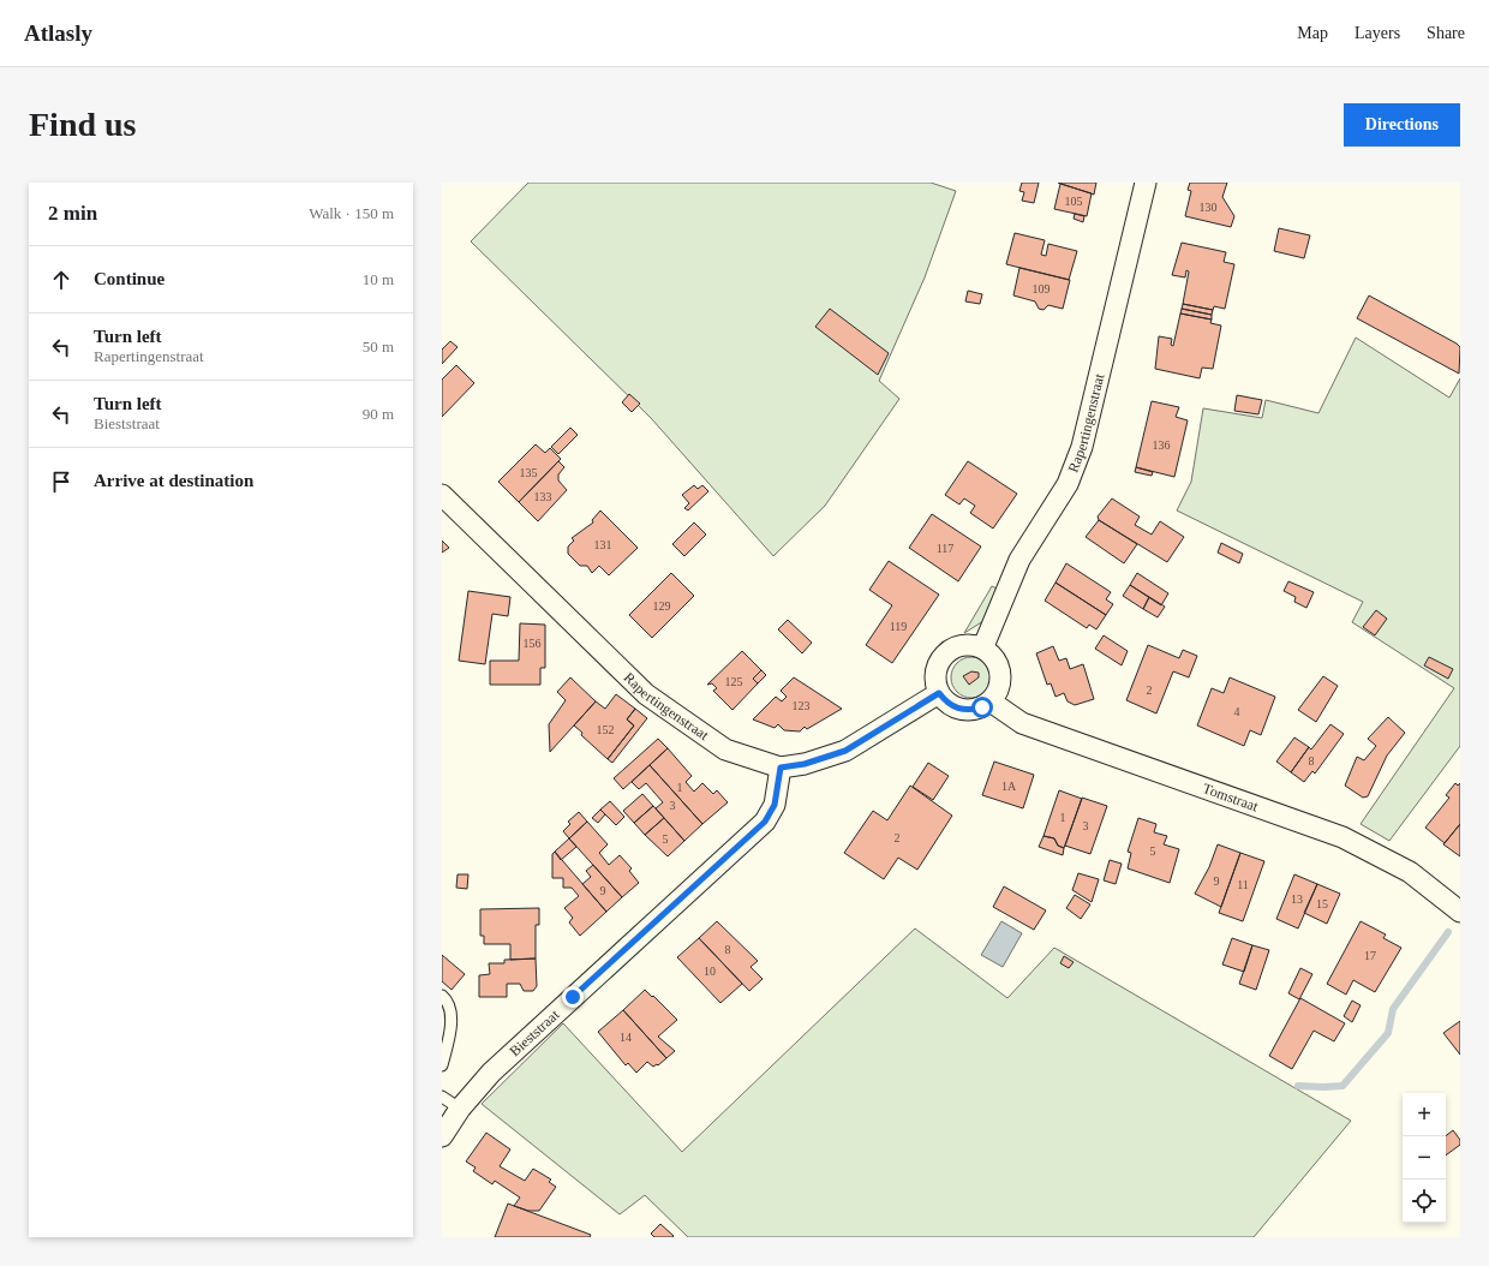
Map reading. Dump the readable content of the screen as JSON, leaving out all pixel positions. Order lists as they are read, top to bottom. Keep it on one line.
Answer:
{"streets":{"street":["Rapertingenstraat","Tomstraat","Bieststraat"]},"crossings":[["Rapertingenstraat","Tomstraat"],["Rapertingenstraat","Bieststraat"]],"house_numbers":["105","130","109","136","135","133","131","117","129","119","156","125","2","123","4","152","8","1A","1","3","1","3","2","5","5","9","11","9","13","15","8","17","10","14"],"page":{"header":"Atlasly","nav":["Map","Layers","Share"],"buttons":"Directions","title":"Find us","heading":["2 min","Walk · 150 m"],"list":[["Continue","10 m"],["Turn left","Rapertingenstraat","50 m"],["Turn left","Bieststraat","90 m"],"Arrive at destination"],"map_buttons":["+","−"]}}
